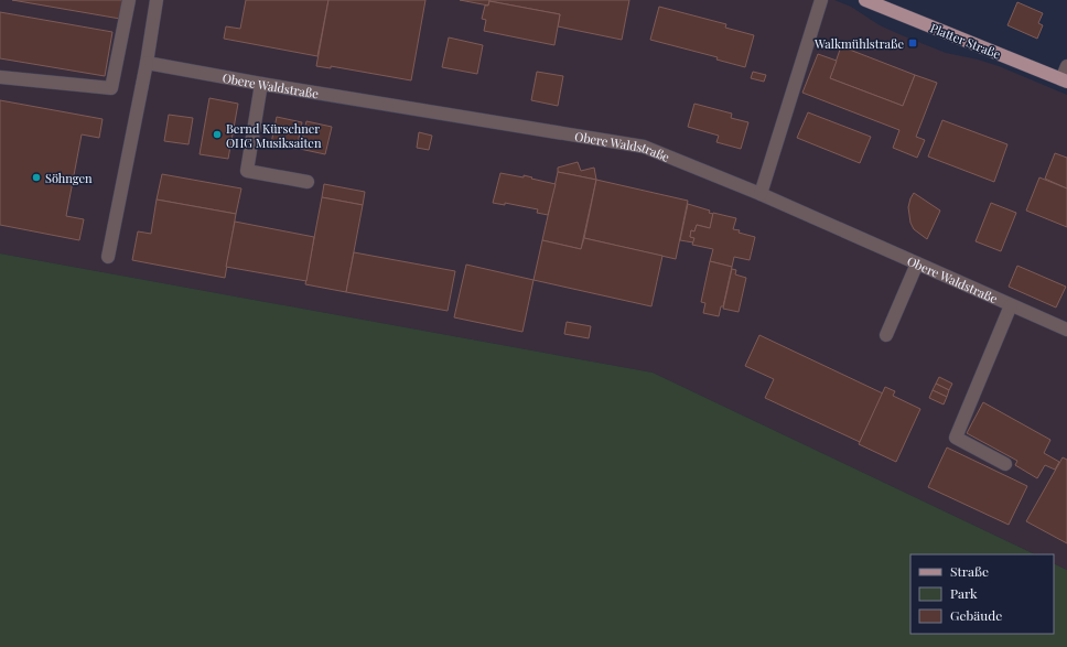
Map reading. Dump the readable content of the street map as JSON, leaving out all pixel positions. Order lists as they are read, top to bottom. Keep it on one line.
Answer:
{"streets":{"main road":["Platter Straße"],"street":["Obere Waldstraße"]},"places":{"transit":["Walkmühlstraße"],"other":["Bernd Kürschner OHG Musiksaiten","Söhngen"]},"legend":["Straße","Park","Gebäude"]}
